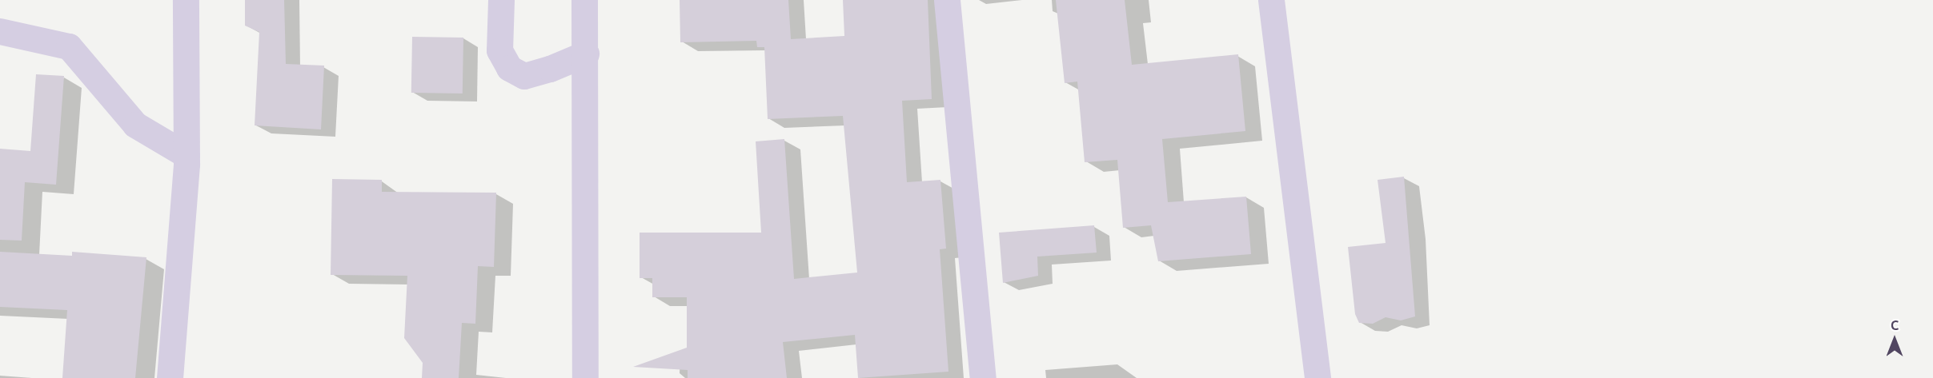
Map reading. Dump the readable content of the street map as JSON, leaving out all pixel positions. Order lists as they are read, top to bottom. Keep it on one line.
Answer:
{"north":"top"}
